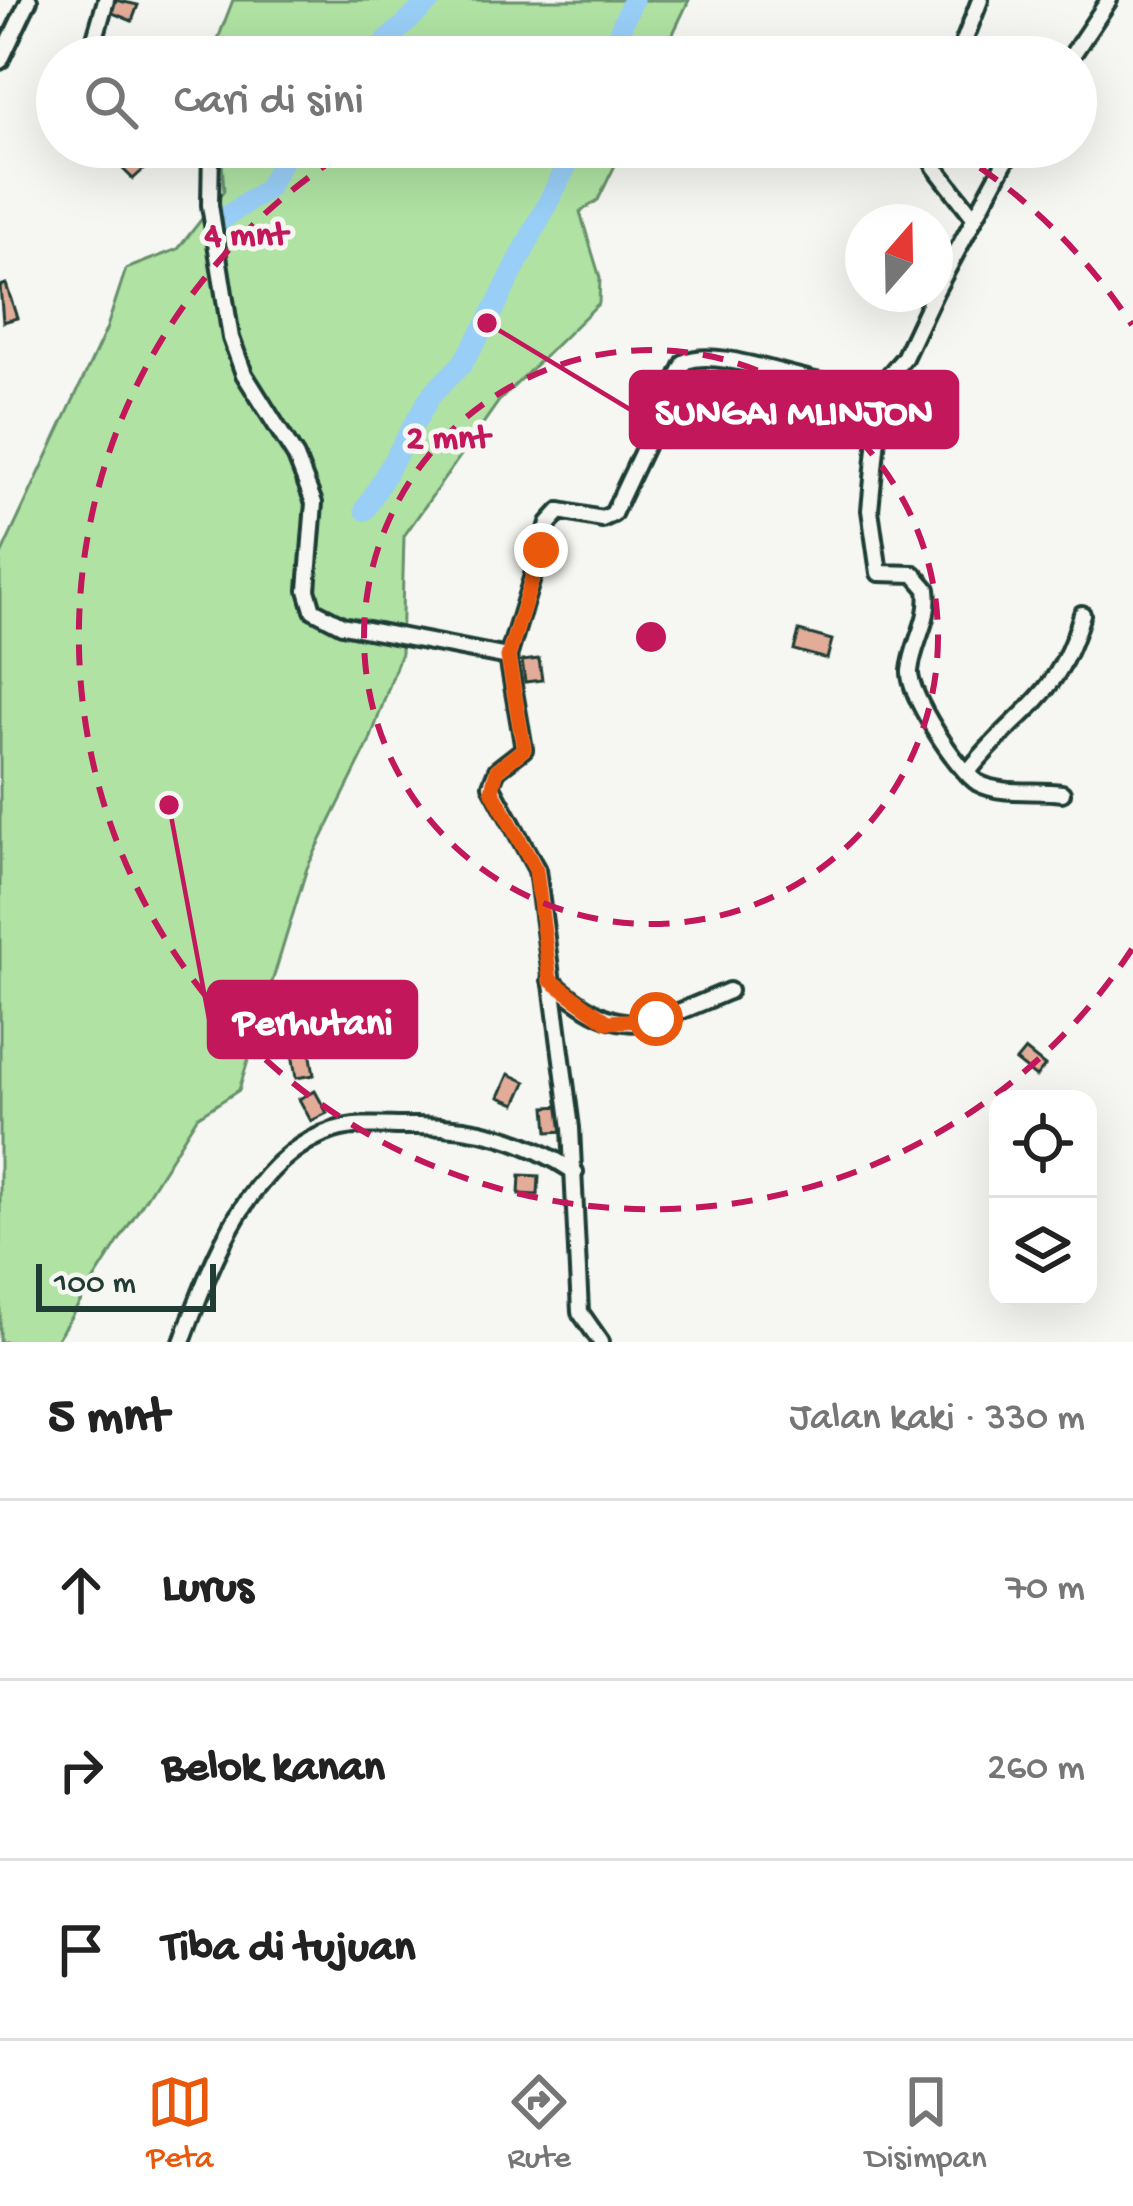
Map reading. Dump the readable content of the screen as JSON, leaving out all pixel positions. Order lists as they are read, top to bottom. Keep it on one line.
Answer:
{"places":["SUNGAI MLINJON","Perhutani"],"scale_bar":"100 m","north":"top","page":{"search":"Cari di sini","scale":"100 m","heading":["5 mnt","Jalan kaki · 330 m"],"list":[["Lurus","70 m"],["Belok kanan","260 m"],"Tiba di tujuan"],"nav":["Peta","Rute","Disimpan"]},"rings":["4 mnt","2 mnt"]}
